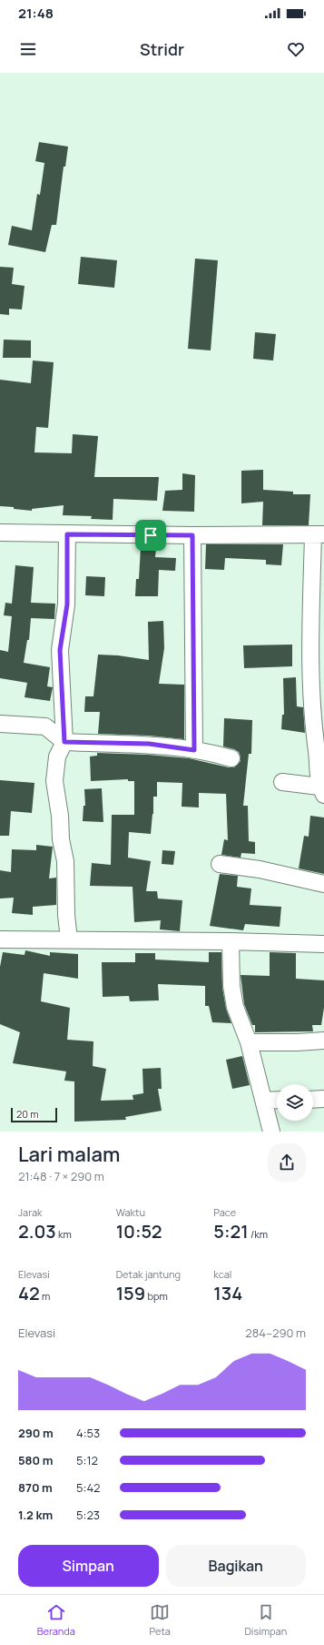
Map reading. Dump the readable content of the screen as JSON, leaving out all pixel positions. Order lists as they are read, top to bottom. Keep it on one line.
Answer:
{"scale_bar":"20 m","page":{"status":"21:48","header":"Stridr","scale":"20 m","heading":["Lari malam","21:48 · 7 × 290 m"],"stats":[["Jarak","2.03 km"],["Waktu","10:52"],["Pace","5:21 /km"],["Elevasi","42 m"],["Detak jantung","159 bpm"],["kcal","134"]],"chart":["Elevasi","284–290 m"],"list":[{"name":"290 m","note":"4:53"},{"name":"580 m","note":"5:12"},{"name":"870 m","note":"5:42"},{"name":"1.2 km","note":"5:23"}],"buttons":["Simpan","Bagikan"],"tabs":["Beranda","Peta","Disimpan"]}}
